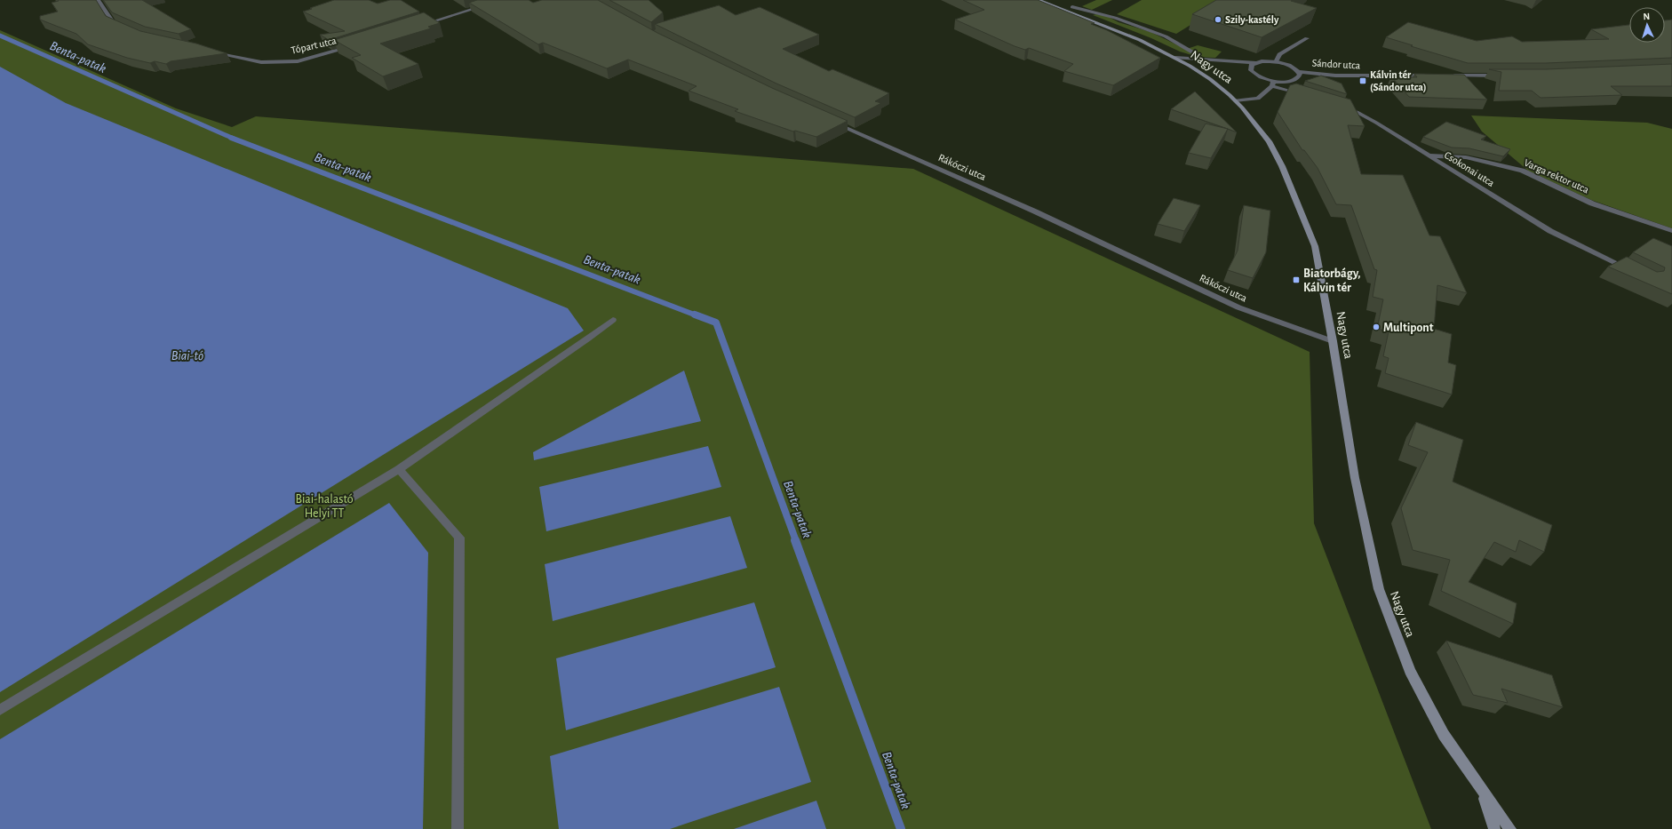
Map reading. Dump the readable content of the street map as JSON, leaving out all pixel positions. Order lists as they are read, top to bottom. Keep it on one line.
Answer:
{"streets":{"main road":["Nagy utca"],"street":["Tópart utca","Sándor utca","Rákóczi utca","Csokonai utca","Varga rektor utca"]},"crossings":[["Nagy utca","Rákóczi utca"],["Csokonai utca","Varga rektor utca"]],"water":["Benta-patak","Biai-tó"],"parks":["Biai-halastó Helyi TT"],"places":{"other":["Szily-kastély","Multipont"],"transit":["Kálvin tér (Sándor utca)","Biatorbágy, Kálvin tér"]},"north":"top"}
